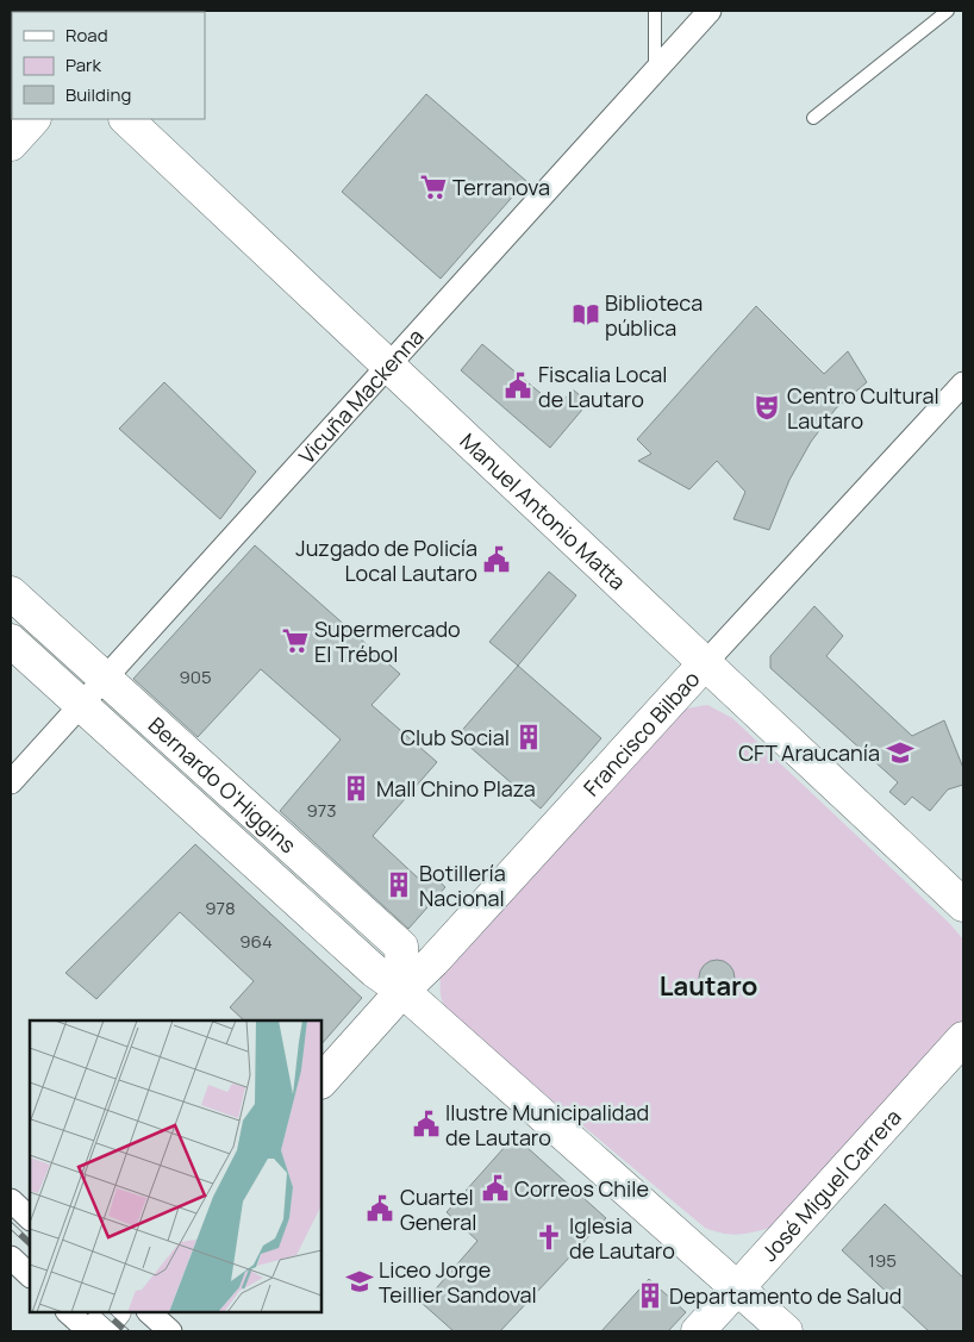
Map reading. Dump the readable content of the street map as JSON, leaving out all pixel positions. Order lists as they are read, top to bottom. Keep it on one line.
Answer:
{"streets":{"main road":["Manuel Antonio Matta","Francisco Bilbao","Bernardo O'Higgins","José Miguel Carrera"],"street":["Vicuña Mackenna"]},"crossings":[["Vicuña Mackenna","Manuel Antonio Matta"],["Vicuña Mackenna","Bernardo O'Higgins"],["Manuel Antonio Matta","Francisco Bilbao"],["Francisco Bilbao","Bernardo O'Higgins"],["Bernardo O'Higgins","José Miguel Carrera"]],"districts":["Lautaro"],"places":{"supermarket":["Terranova","Supermercado El Trébol"],"library":["Biblioteca pública"],"public building":["Fiscalia Local de Lautaro","Juzgado de Policía Local Lautaro","Ilustre Municipalidad de Lautaro","Correos Chile","Cuartel General"],"theatre":["Centro Cultural Lautaro"],"building":["Club Social","Mall Chino Plaza","Botillería Nacional","Departamento de Salud"],"school or university":["CFT Araucanía","Liceo Jorge Teillier Sandoval"],"church":["Iglesia de Lautaro"]},"house_numbers":["905","973","978","964","195"],"legend":["Road","Park","Building"]}
